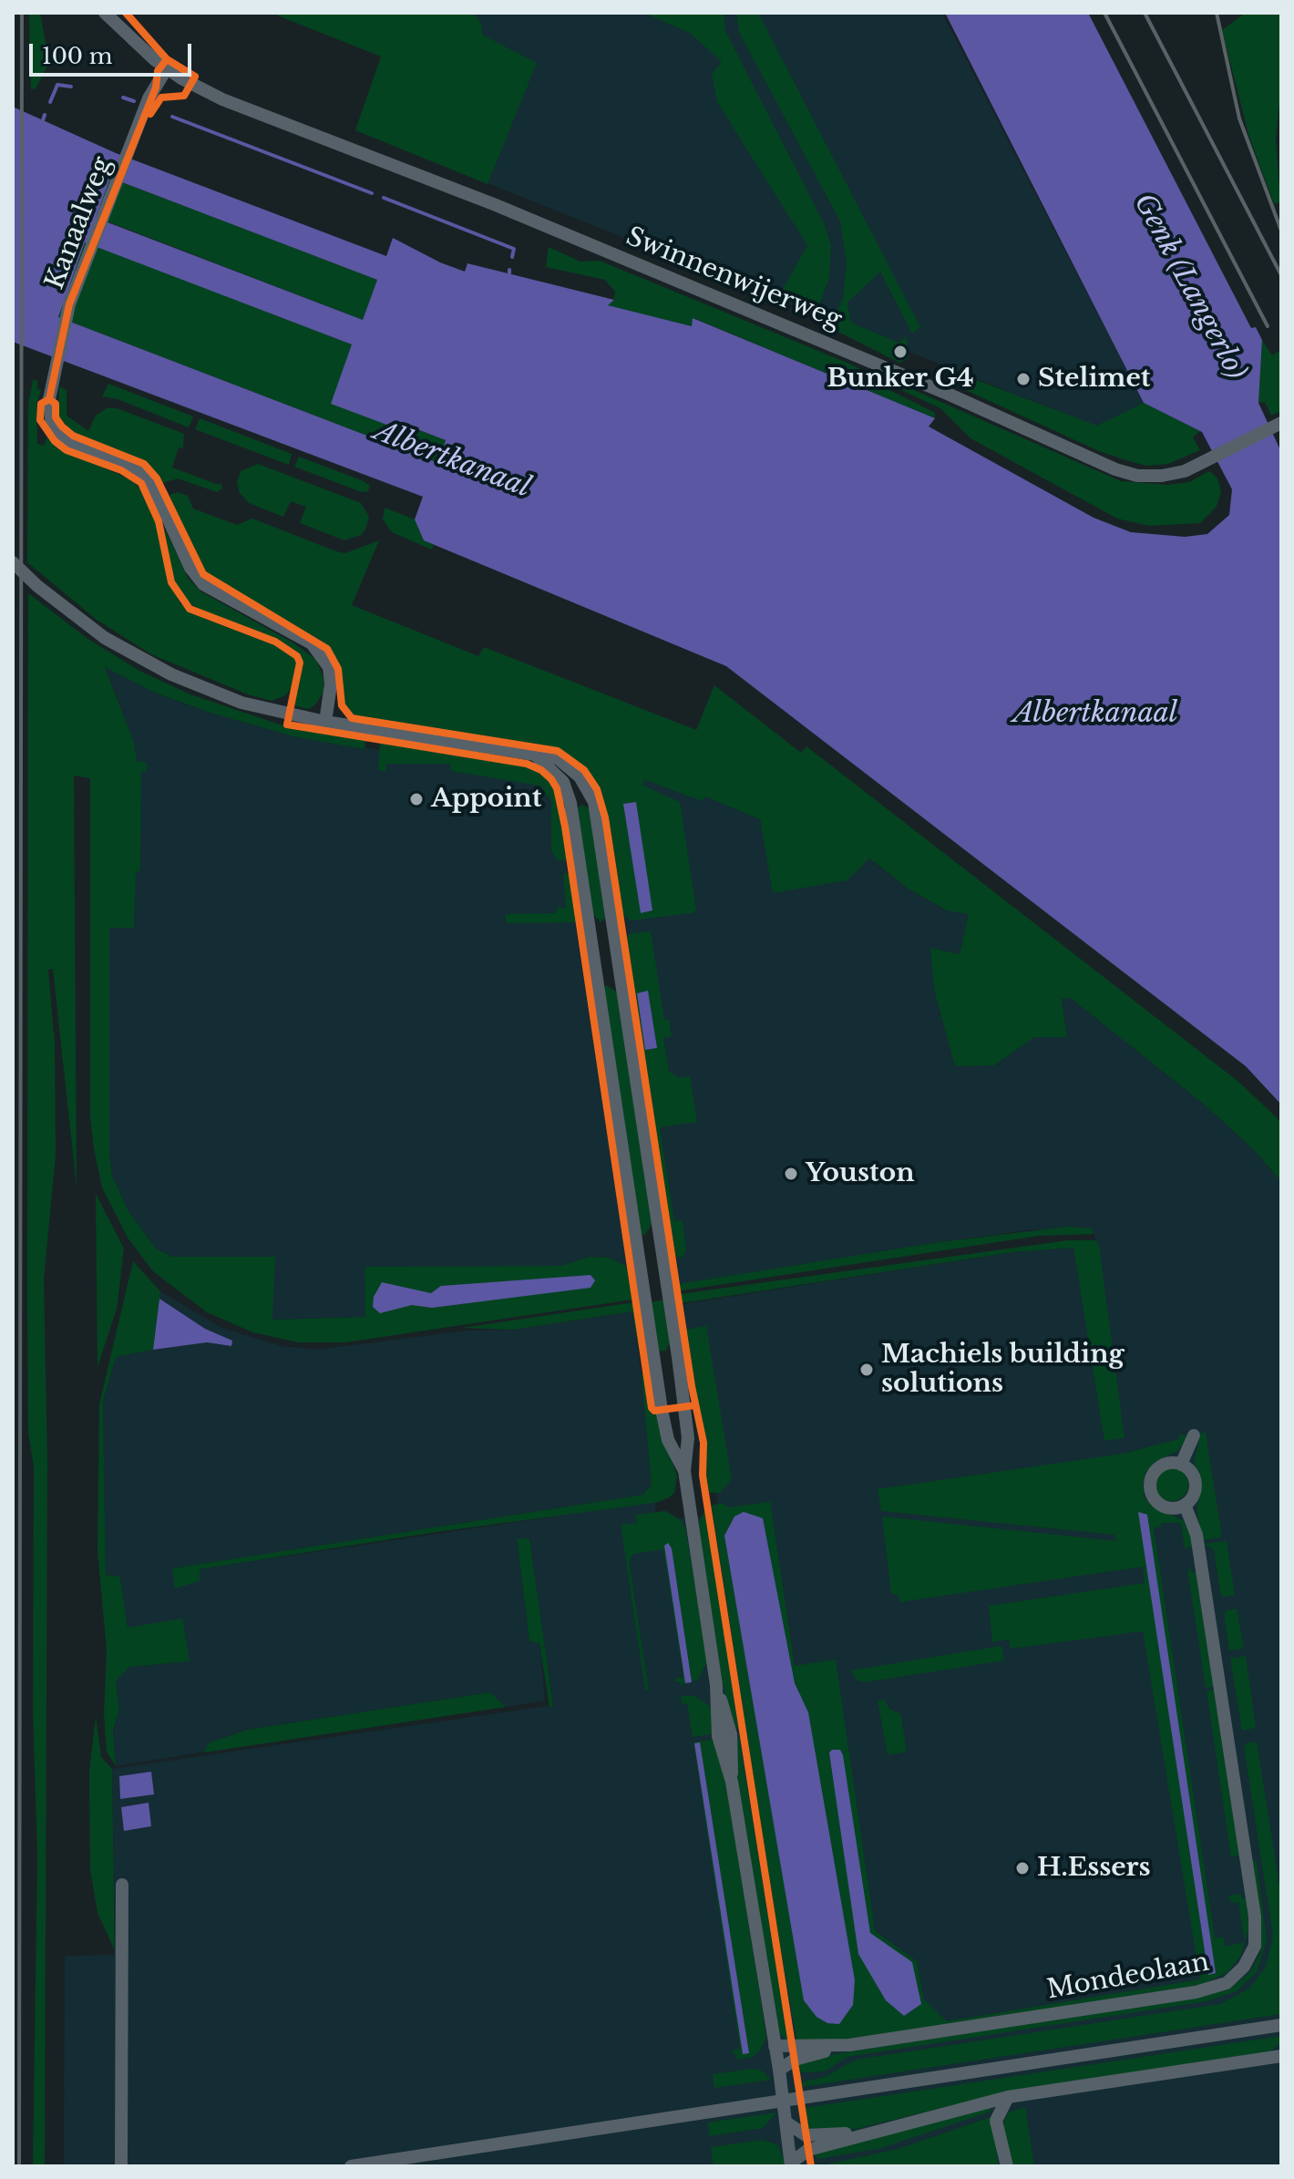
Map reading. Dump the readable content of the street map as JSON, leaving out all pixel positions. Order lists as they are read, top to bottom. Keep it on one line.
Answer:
{"streets":{"street":["Kanaalweg","Swinnenwijerweg","Mondeolaan"]},"crossings":[["Kanaalweg","Swinnenwijerweg"]],"water":["Genk (Langerlo)","Albertkanaal"],"places":["Bunker G4","Stelimet","Appoint","Youston","Machiels building solutions","H.Essers"],"scale_bar":"100 m"}
